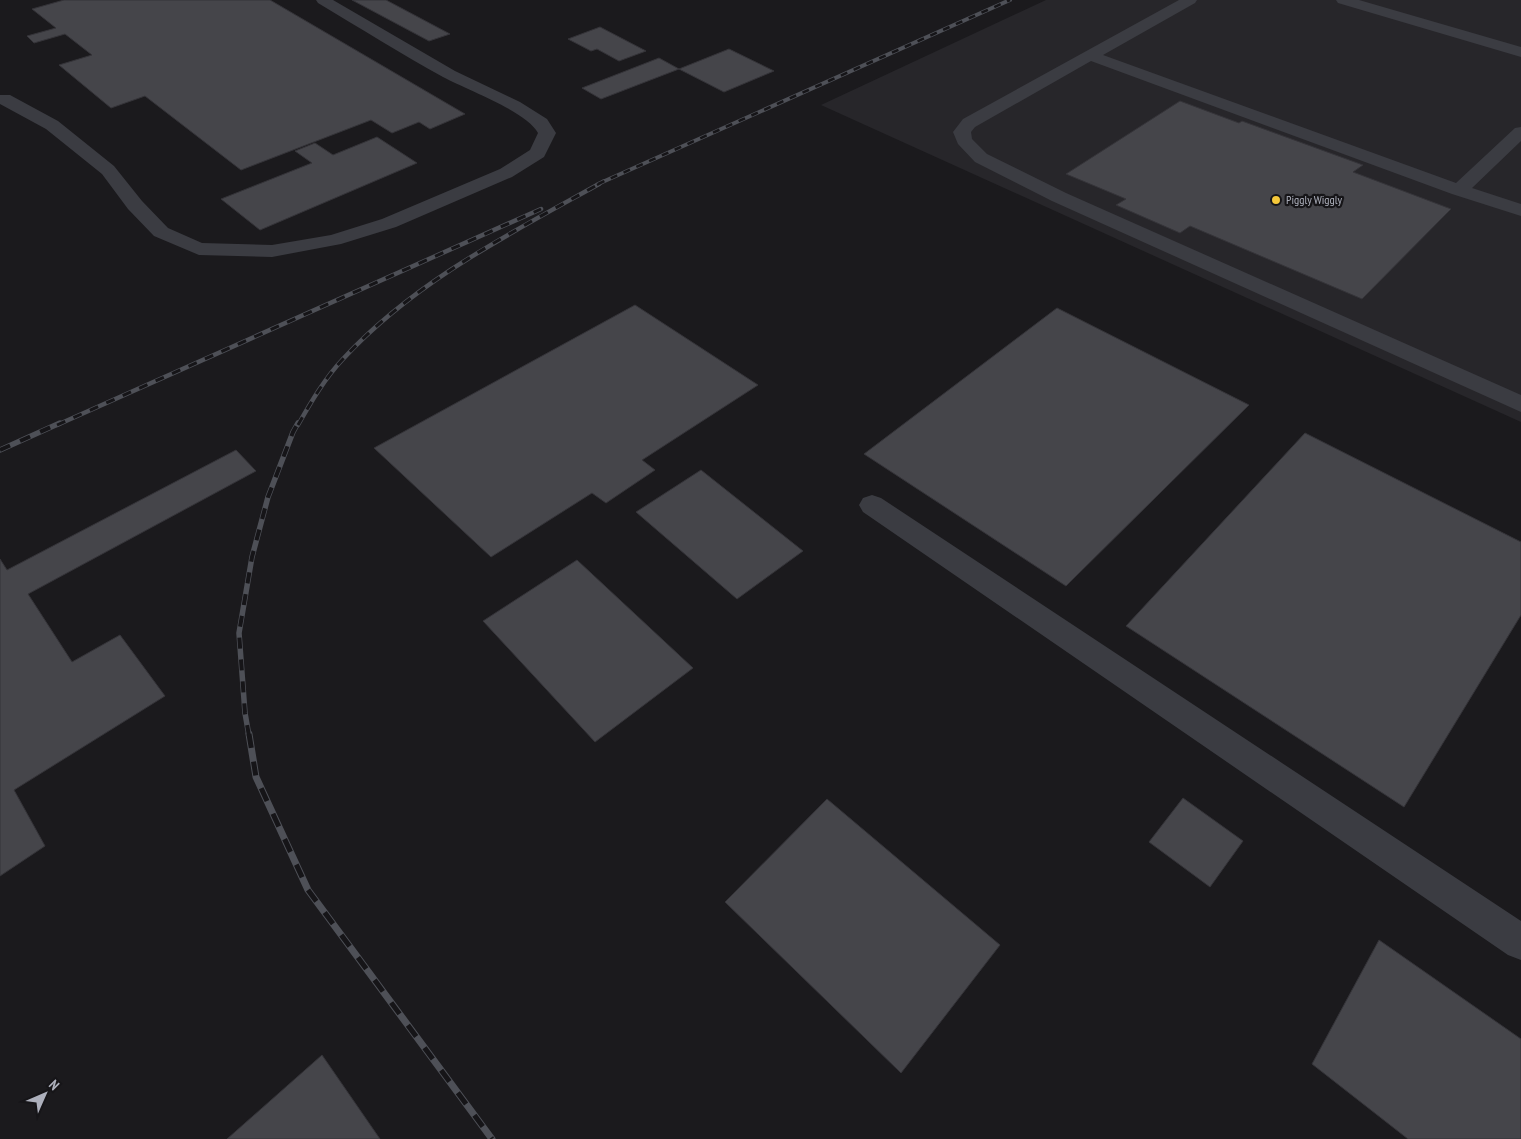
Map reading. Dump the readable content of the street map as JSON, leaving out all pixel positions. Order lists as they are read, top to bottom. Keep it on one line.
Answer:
{"places":["Piggly Wiggly"],"north":"top right"}
